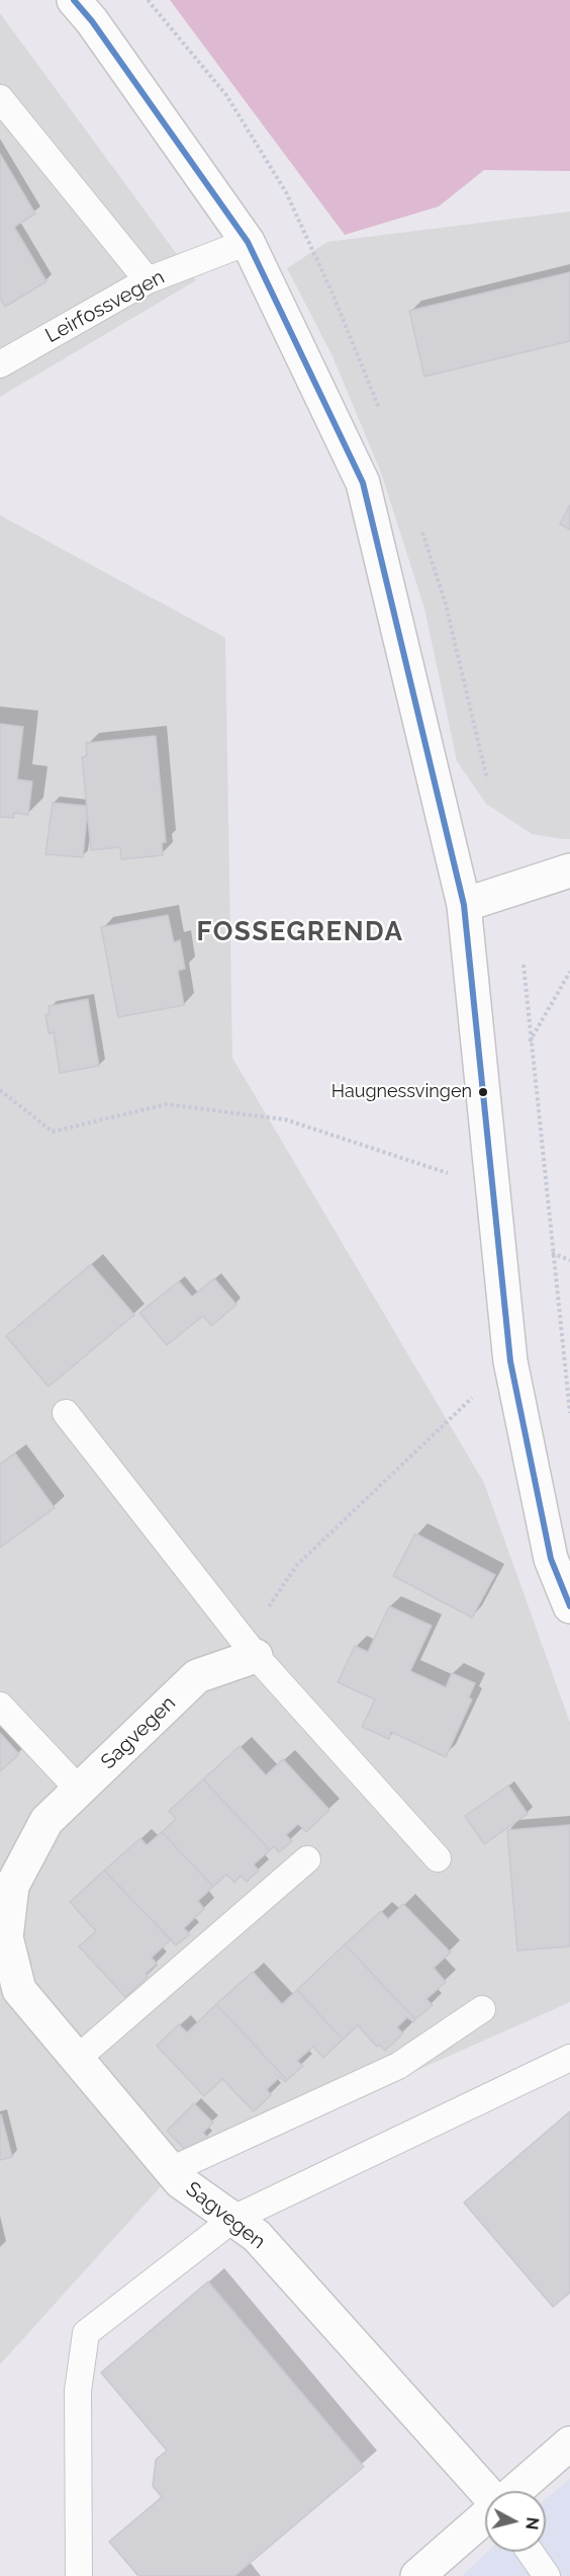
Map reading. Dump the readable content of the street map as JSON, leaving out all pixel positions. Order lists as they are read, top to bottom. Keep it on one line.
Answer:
{"streets":{"street":["Sagvegen"],"lane":["Leirfossvegen"]},"districts":["FOSSEGRENDA"],"places":["Haugnessvingen"],"north":"right"}
